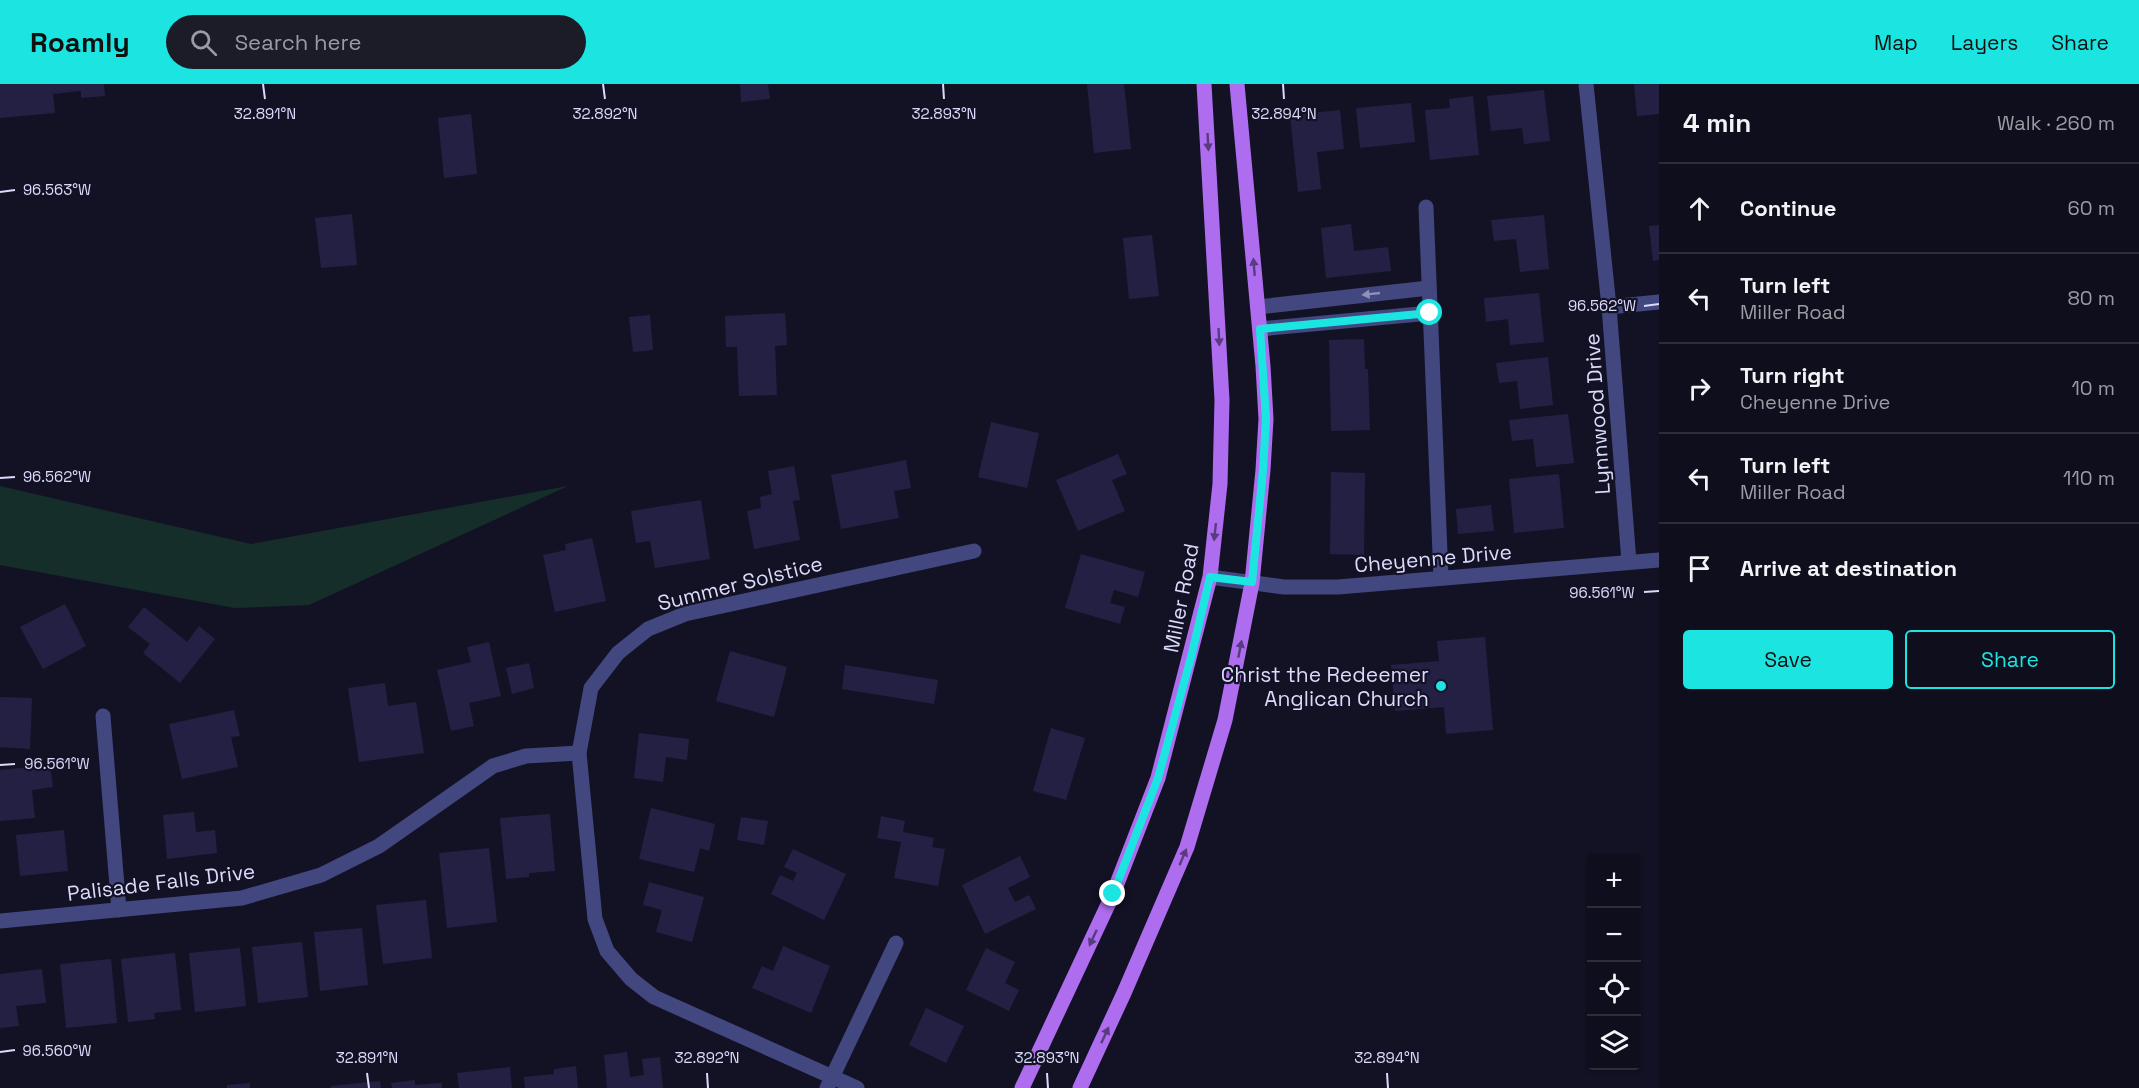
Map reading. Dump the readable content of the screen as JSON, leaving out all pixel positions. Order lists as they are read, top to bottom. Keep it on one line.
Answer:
{"streets":{"main road":["Miller Road"],"street":["Lynnwood Drive","Cheyenne Drive","Summer Solstice","Palisade Falls Drive"]},"crossings":[["Lynnwood Drive","Cheyenne Drive"],["Cheyenne Drive","Miller Road"],["Summer Solstice","Palisade Falls Drive"]],"places":["Christ the Redeemer Anglican Church"],"page":{"header":"Roamly","search":"Search here","nav":["Map","Layers","Share"],"heading":["4 min","Walk · 260 m"],"list":[["Continue","60 m"],["Turn left","Miller Road","80 m"],["Turn right","Cheyenne Drive","10 m"],["Turn left","Miller Road","110 m"],"Arrive at destination"],"buttons":["Save","Share"],"map_buttons":["+","−"]},"coordinates":["32.891°N","32.892°N","32.893°N","32.894°N","96.563°W","96.562°W","96.561°W","96.560°W"]}
